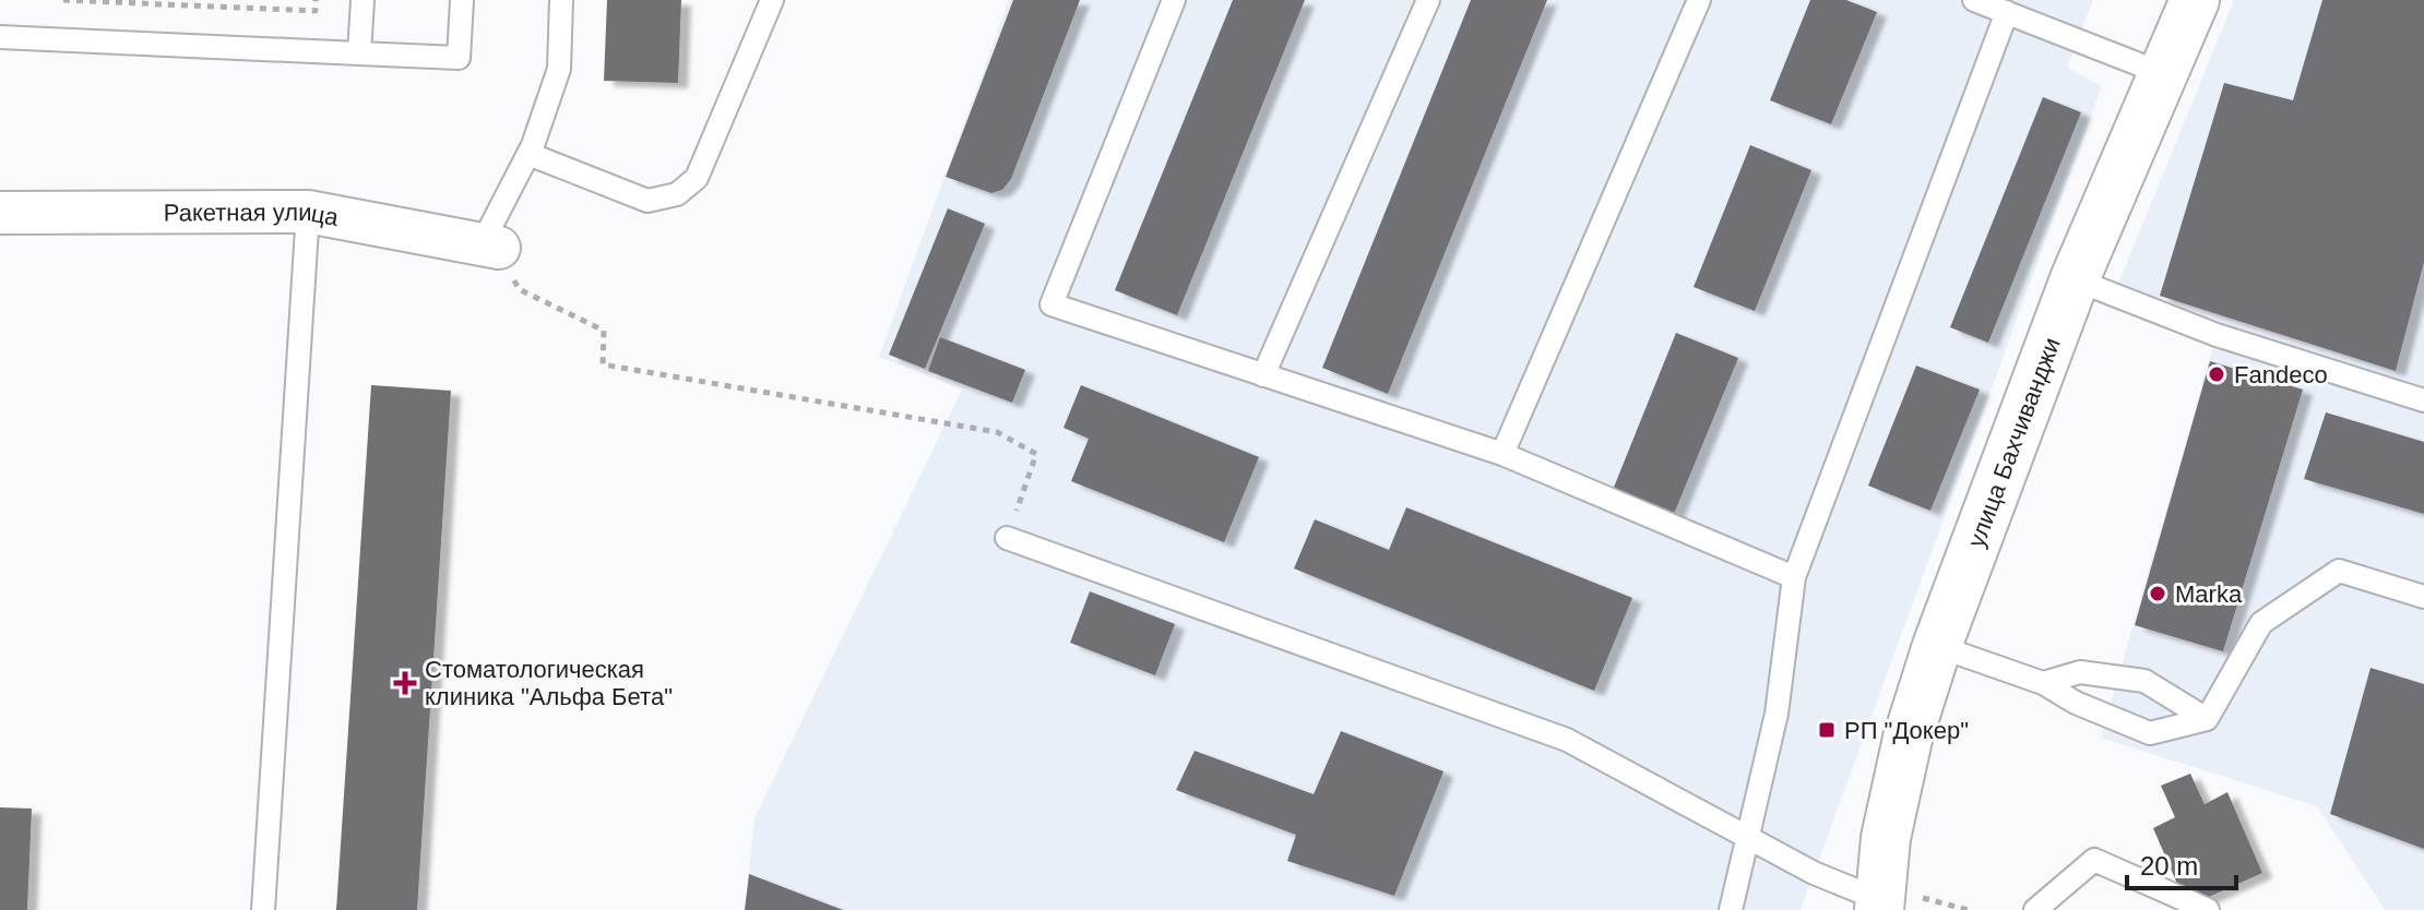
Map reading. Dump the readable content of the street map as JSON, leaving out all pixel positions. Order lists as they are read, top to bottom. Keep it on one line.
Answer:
{"streets":{"main road":["улица Бахчиванджи"],"street":["Ракетная улица"]},"places":{"other":["Fandeco","Marka"],"health":["Стоматологическая клиника \"Альфа Бета\""],"transit":["РП \"Докер\""]},"scale_bar":"20 m"}
